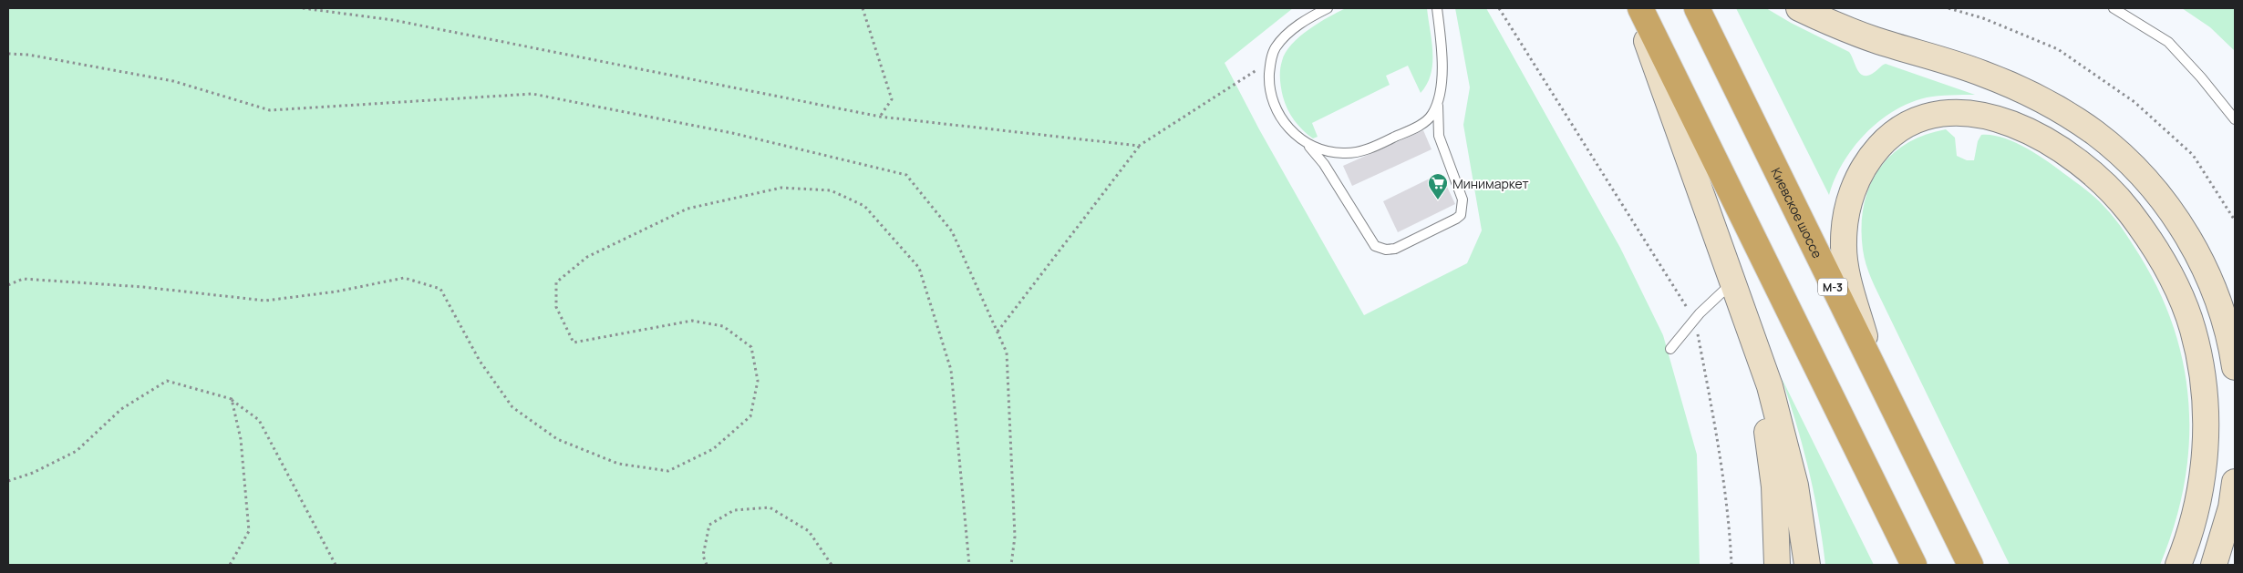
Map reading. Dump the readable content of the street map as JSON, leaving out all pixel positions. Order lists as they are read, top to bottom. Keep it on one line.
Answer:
{"streets":{"highway":["Киевское шоссе","М-3"]},"places":{"supermarket":["Минимаркет"]}}
